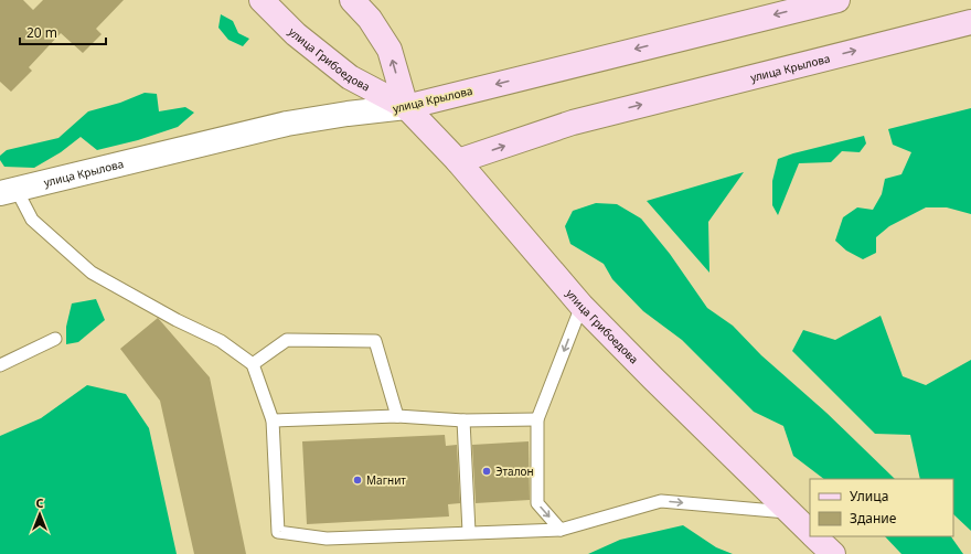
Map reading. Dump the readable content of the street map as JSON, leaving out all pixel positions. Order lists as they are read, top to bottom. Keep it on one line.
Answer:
{"streets":{"main road":["улица Грибоедова","улица Крылова"]},"crossings":[["улица Грибоедова","улица Крылова"]],"places":["Эталон","Магнит"],"legend":["Улица","Здание"],"scale_bar":"20 m","north":"top"}
